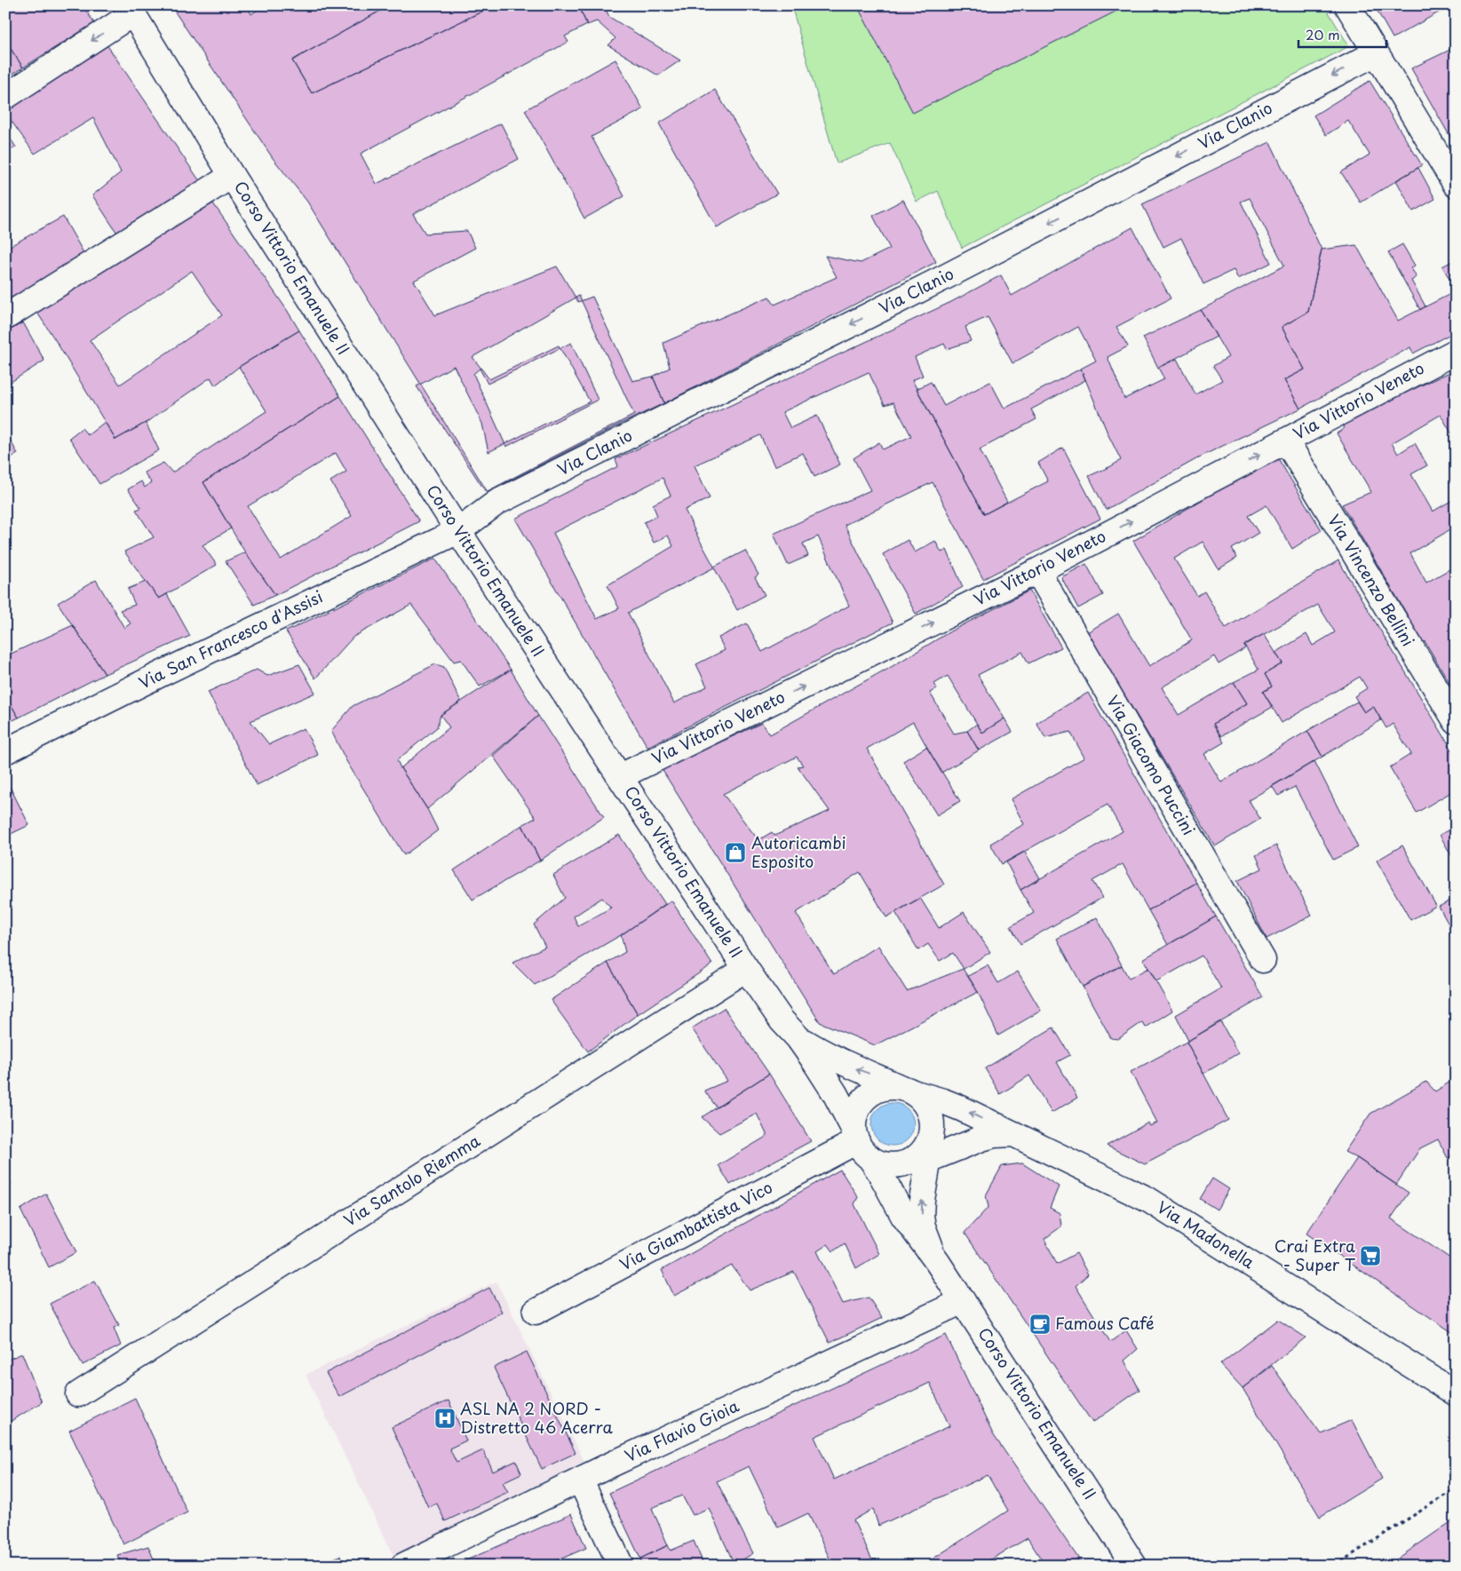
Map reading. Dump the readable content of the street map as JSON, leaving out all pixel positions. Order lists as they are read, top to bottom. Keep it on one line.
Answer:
{"streets":{"street":["Via Clanio","Corso Vittorio Emanuele II","Via Vittorio Veneto","Via Vincenzo Bellini","Via San Francesco d'Assisi","Via Giacomo Puccini","Via Santolo Riemma","Via Giambattista Vico","Via Madonella","Via Flavio Gioia"]},"crossings":[["Via Clanio","Corso Vittorio Emanuele II"],["Via Clanio","Via San Francesco d'Assisi"],["Corso Vittorio Emanuele II","Via Vittorio Veneto"],["Corso Vittorio Emanuele II","Via San Francesco d'Assisi"],["Corso Vittorio Emanuele II","Via Santolo Riemma"],["Corso Vittorio Emanuele II","Via Giambattista Vico"],["Corso Vittorio Emanuele II","Via Madonella"],["Corso Vittorio Emanuele II","Via Flavio Gioia"],["Via Vittorio Veneto","Via Vincenzo Bellini"],["Via Vittorio Veneto","Via Giacomo Puccini"],["Via Giambattista Vico","Via Madonella"]],"one_way":["Via Clanio","Via Vittorio Veneto"],"places":{"shop":["Autoricambi Esposito"],"supermarket":["Crai Extra - Super T"],"cafe":["Famous Café"],"hospital":["ASL NA 2 NORD - Distretto 46 Acerra"]},"scale_bar":"20 m"}
